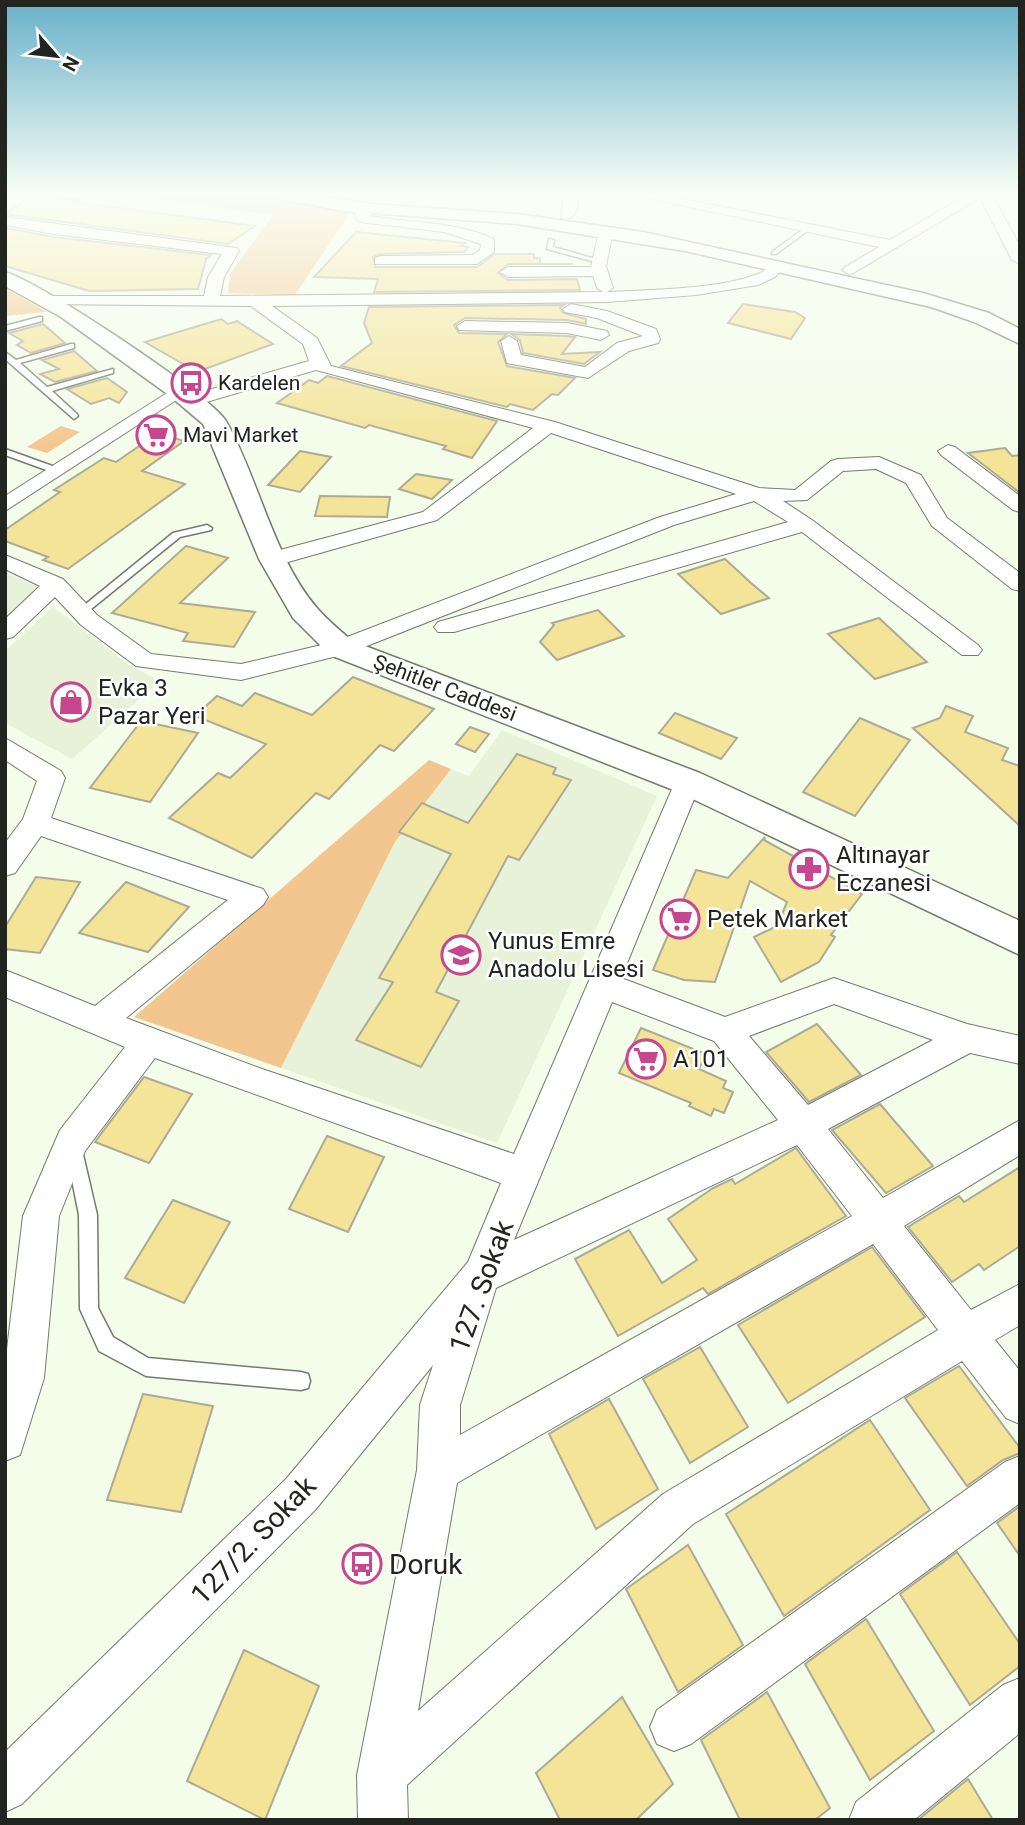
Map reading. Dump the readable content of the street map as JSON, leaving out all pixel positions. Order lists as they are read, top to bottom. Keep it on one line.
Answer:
{"streets":{"street":["Şehitler Caddesi","127. Sokak","127/2. Sokak"]},"crossings":[["Şehitler Caddesi","127. Sokak"],["127. Sokak","127/2. Sokak"]],"places":{"bus stop":["Kardelen","Doruk"],"supermarket":["Mavi Market","Petek Market","A101"],"shop":["Evka 3 Pazar Yeri"],"pharmacy":["Altınayar Eczanesi"],"school or university":["Yunus Emre Anadolu Lisesi"]},"north":"bottom right"}
